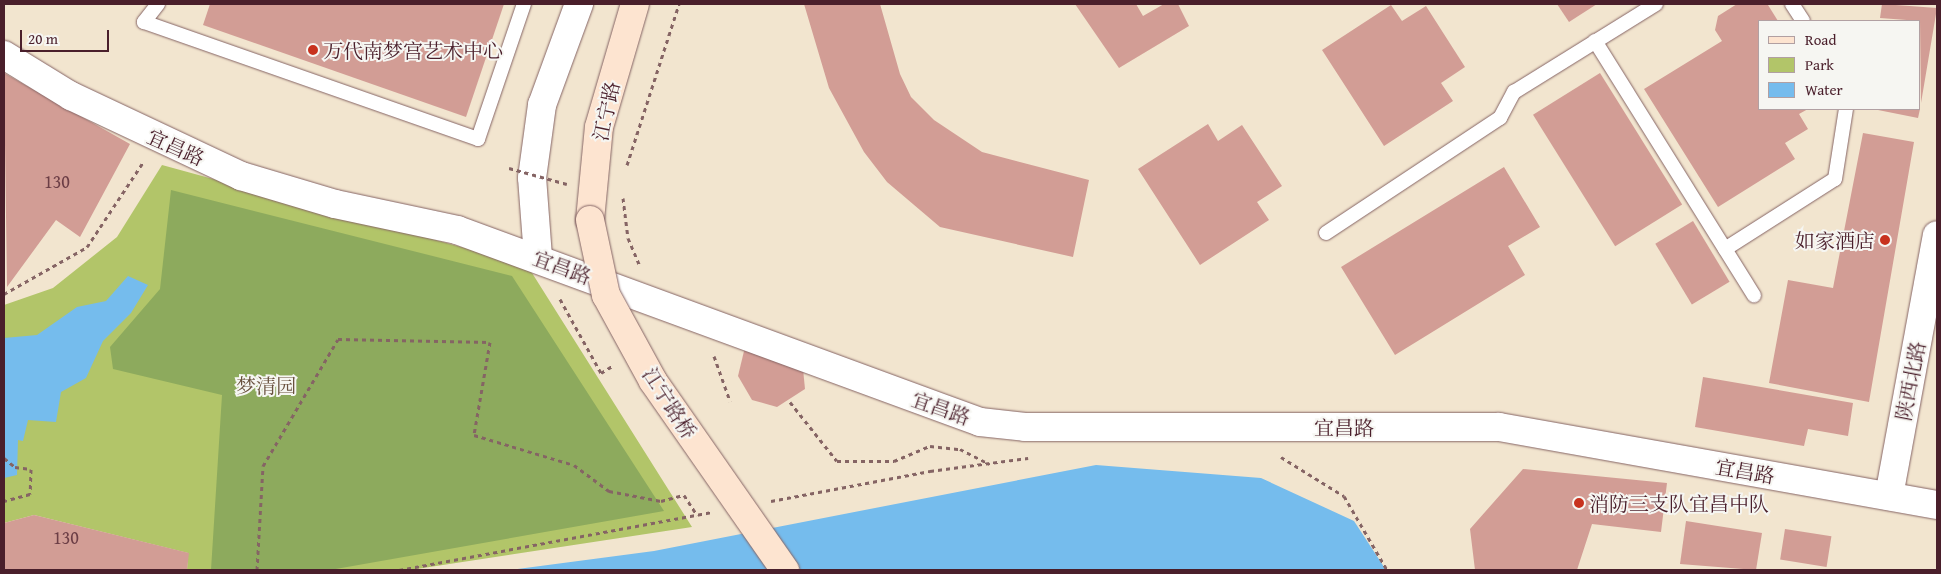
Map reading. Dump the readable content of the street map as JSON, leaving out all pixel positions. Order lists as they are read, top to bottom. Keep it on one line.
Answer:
{"streets":{"main road":["江宁路","江宁路桥"],"street":["宜昌路","陕西北路"]},"crossings":[["江宁路","江宁路桥"],["宜昌路","陕西北路"]],"parks":["梦清园"],"places":["万代南梦宫艺术中心","如家酒店","消防三支队宜昌中队"],"house_numbers":["130","130"],"legend":["Road","Park","Water"],"scale_bar":"20 m"}
